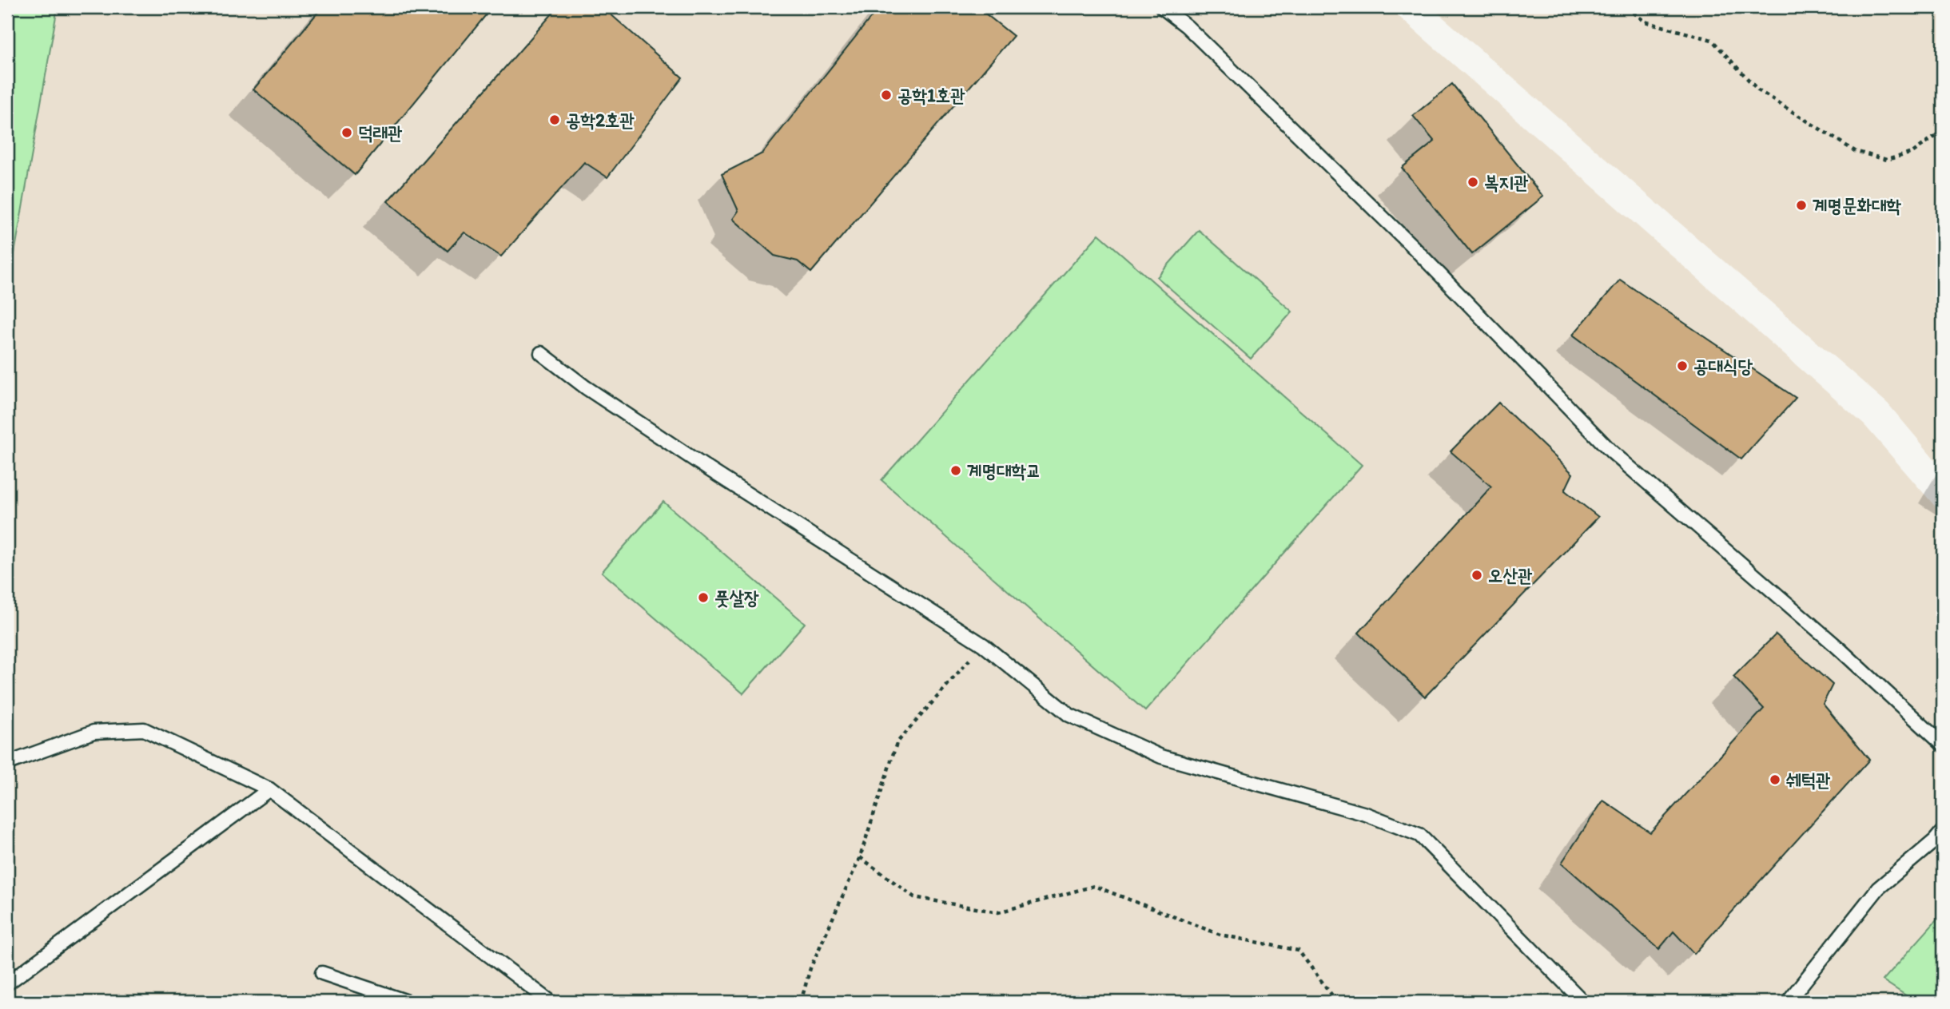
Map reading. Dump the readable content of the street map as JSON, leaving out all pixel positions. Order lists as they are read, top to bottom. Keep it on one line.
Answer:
{"places":["공학1호관","공학2호관","덕래관","복지관","계명문화대학","공대식당","계명대학교","오산관","풋살장","쉐턱관"]}
